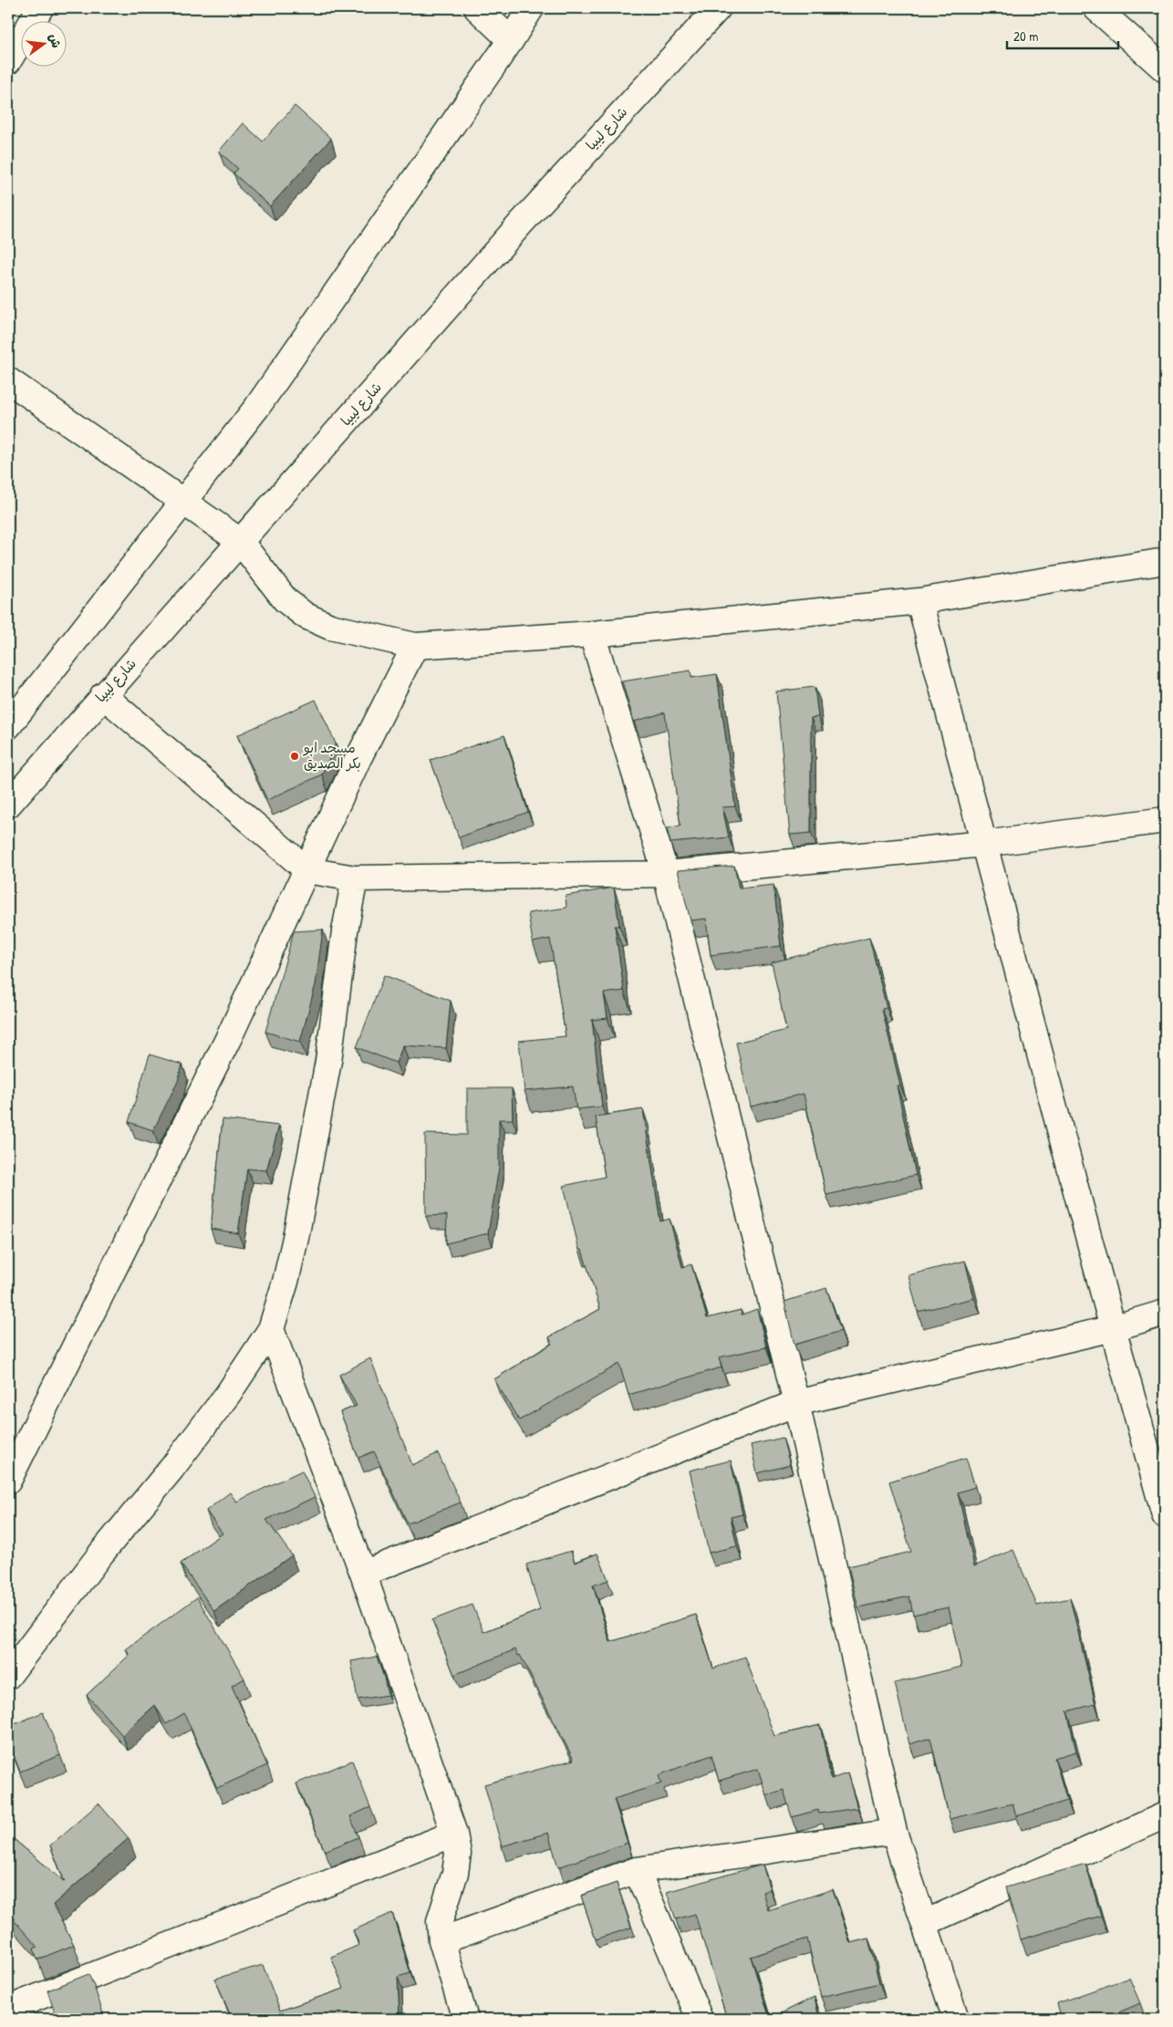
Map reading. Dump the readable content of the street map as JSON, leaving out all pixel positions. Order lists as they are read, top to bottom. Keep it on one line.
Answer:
{"streets":{"street":["شارع ليبيا"]},"places":["مسجد ابو بكر الصديق"],"scale_bar":"20 m","north":"right"}
